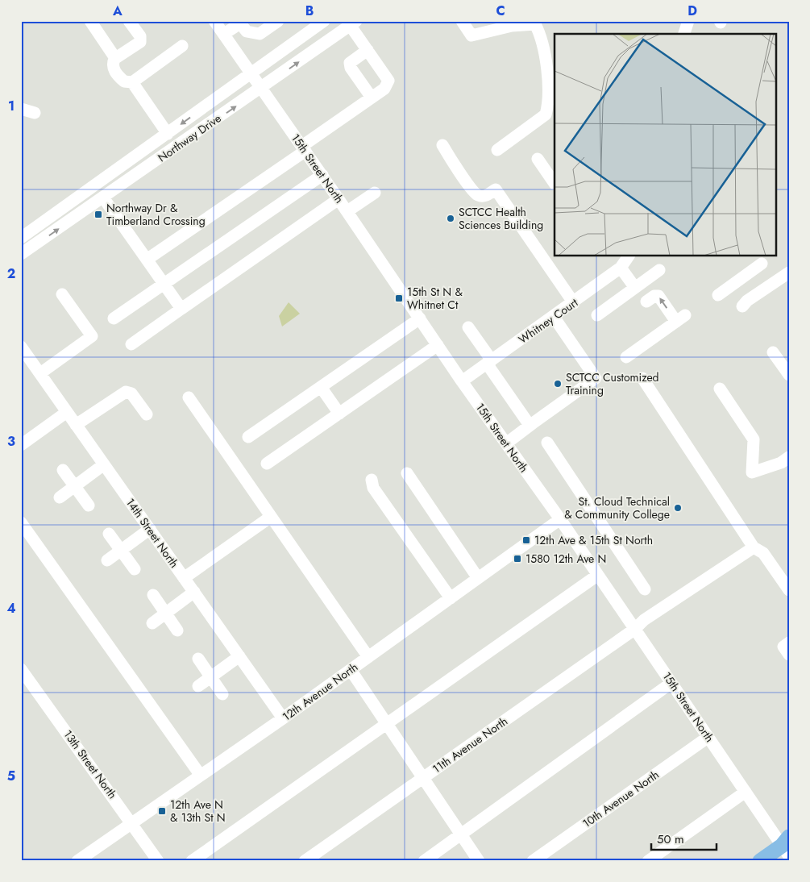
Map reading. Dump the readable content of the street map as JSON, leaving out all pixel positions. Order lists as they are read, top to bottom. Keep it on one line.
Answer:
{"streets":{"street":["Northway Drive","15th Street North","Whitney Court","14th Street North","12th Avenue North","11th Avenue North","13th Street North","10th Avenue North"]},"crossings":[["Northway Drive","15th Street North"],["15th Street North","Whitney Court"],["15th Street North","12th Avenue North"],["15th Street North","11th Avenue North"],["15th Street North","10th Avenue North"],["14th Street North","12th Avenue North"],["12th Avenue North","13th Street North"]],"places":{"transit":["Northway Dr & Timberland Crossing","15th St N & Whitnet Ct","12th Ave & 15th St North","1580 12th Ave N","12th Ave N & 13th St N"],"other":["SCTCC Health Sciences Building","SCTCC Customized Training","St. Cloud Technical & Community College"]},"scale_bar":"50 m","grid":{"columns":["A","B","C","D"],"rows":["1","2","3","4","5"]}}
